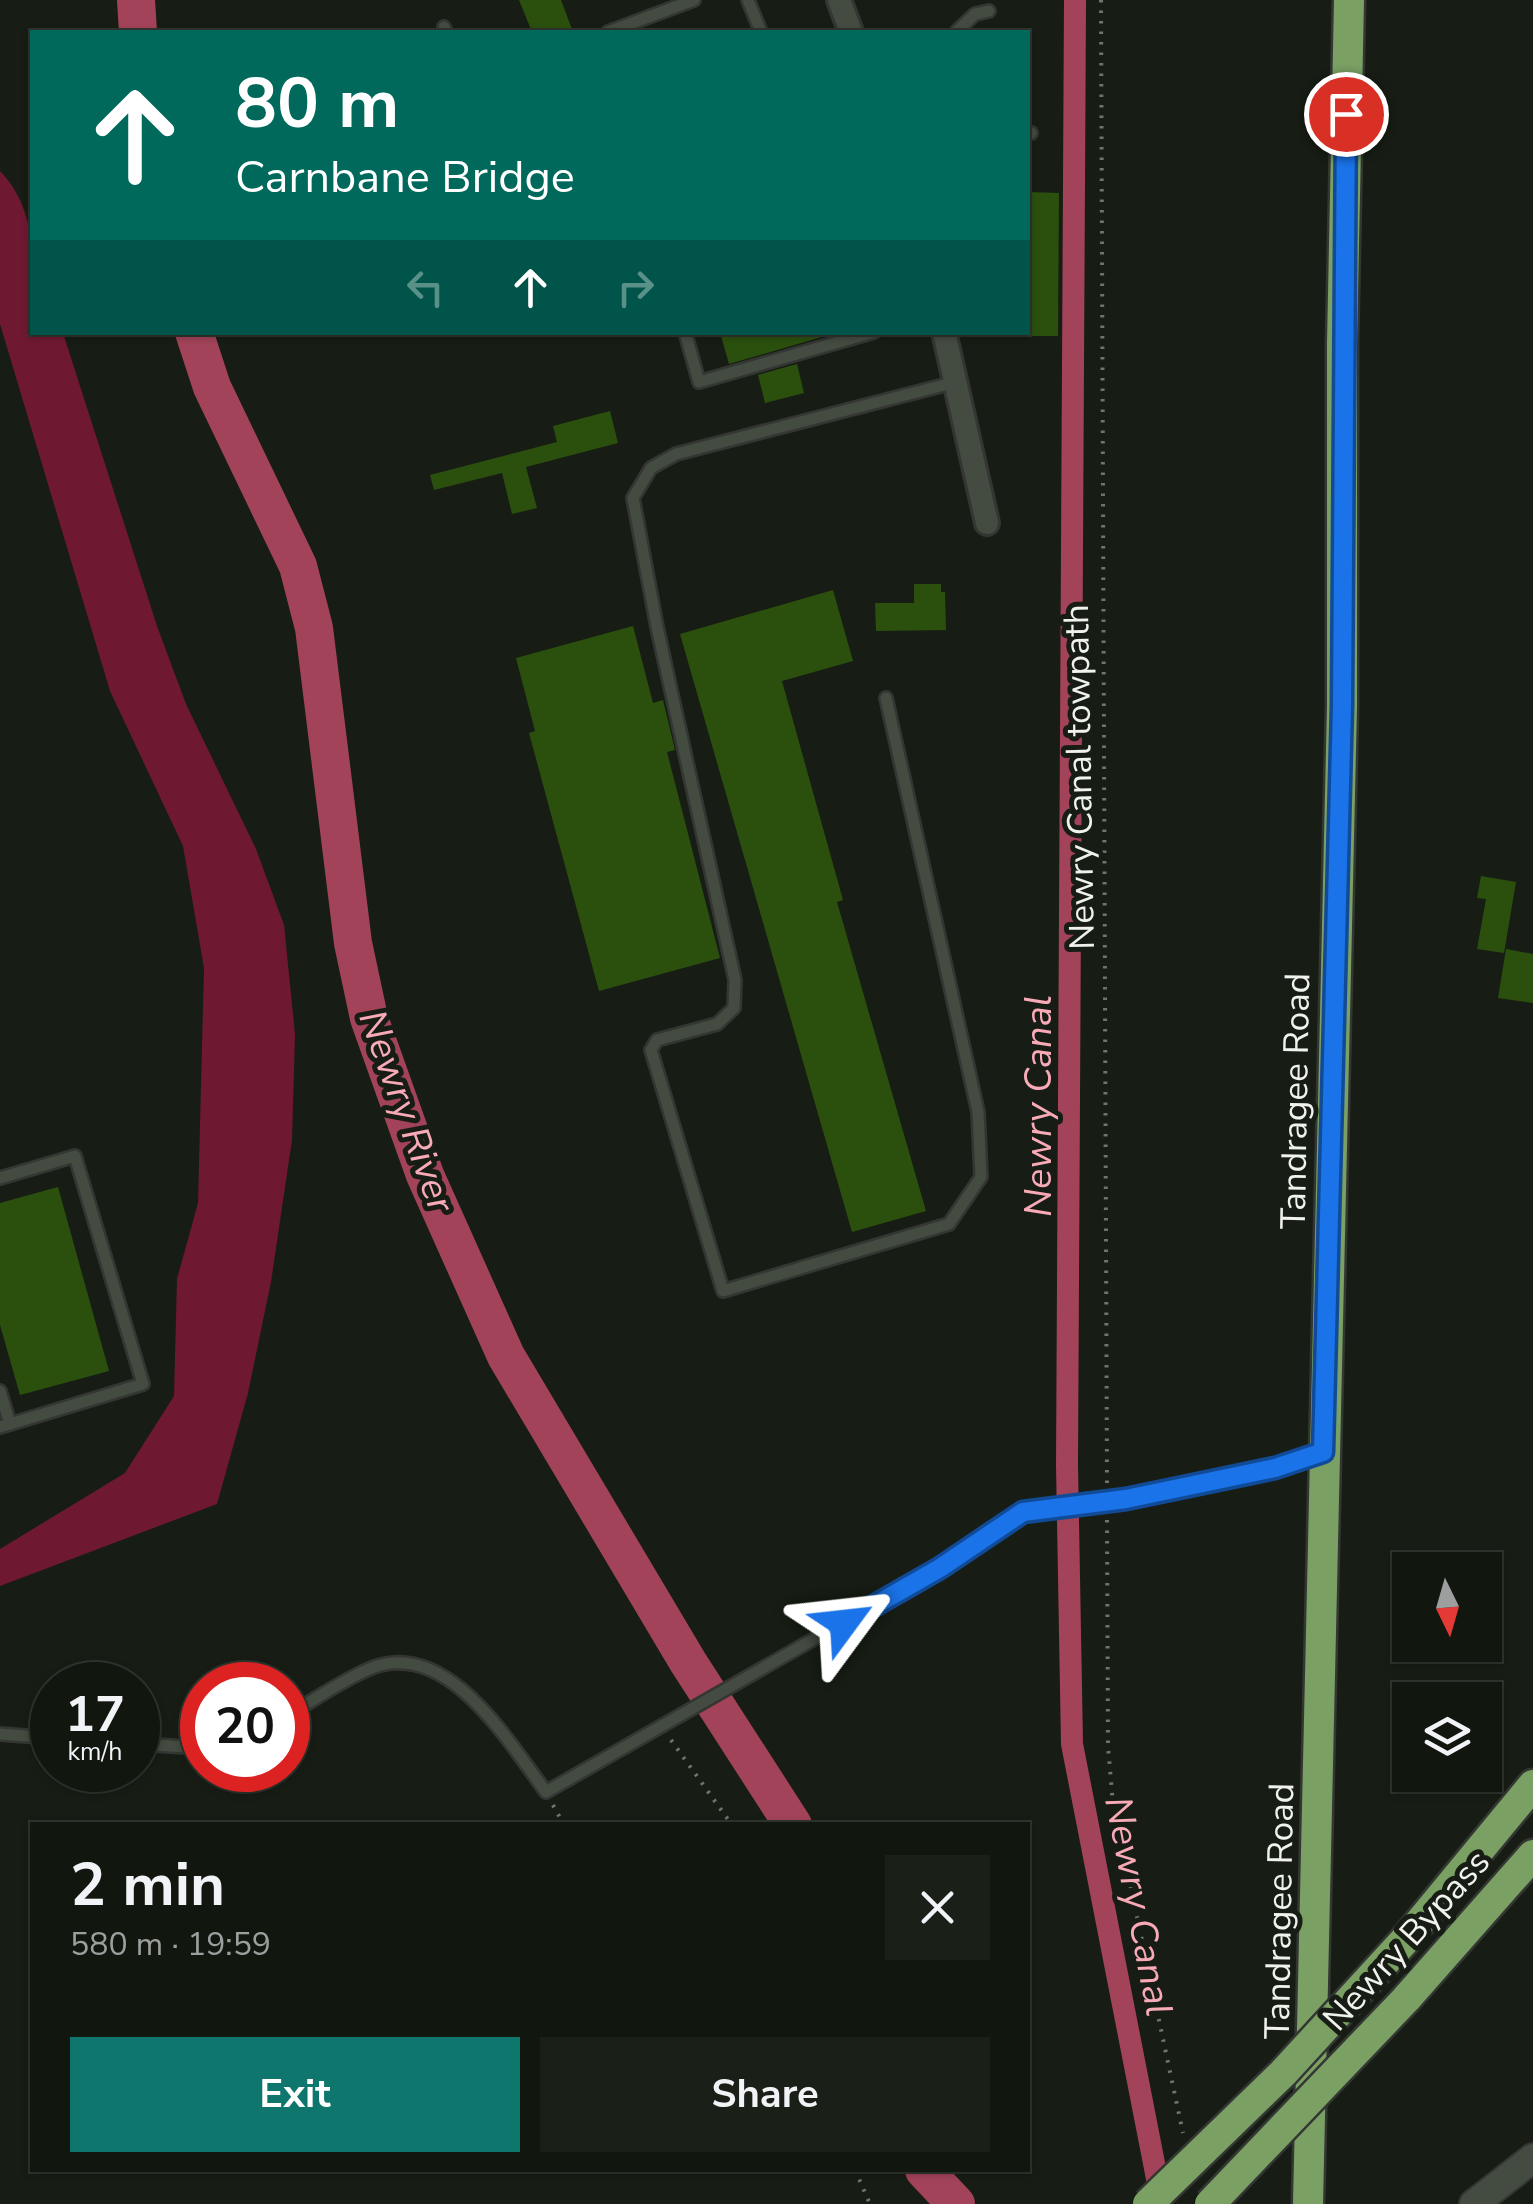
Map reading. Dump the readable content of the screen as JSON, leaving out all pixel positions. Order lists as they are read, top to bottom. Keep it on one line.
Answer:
{"streets":{"highway":["Tandragee Road","Newry Bypass"],"path":["Newry Canal towpath"]},"water":["Newry Canal","Newry River"],"north":"bottom","page":{"turn":["80 m","Carnbane Bridge"],"speed":"17 km/h","limit":"20","heading":["2 min","580 m · 19:59"],"buttons":["Exit","Share"]}}
